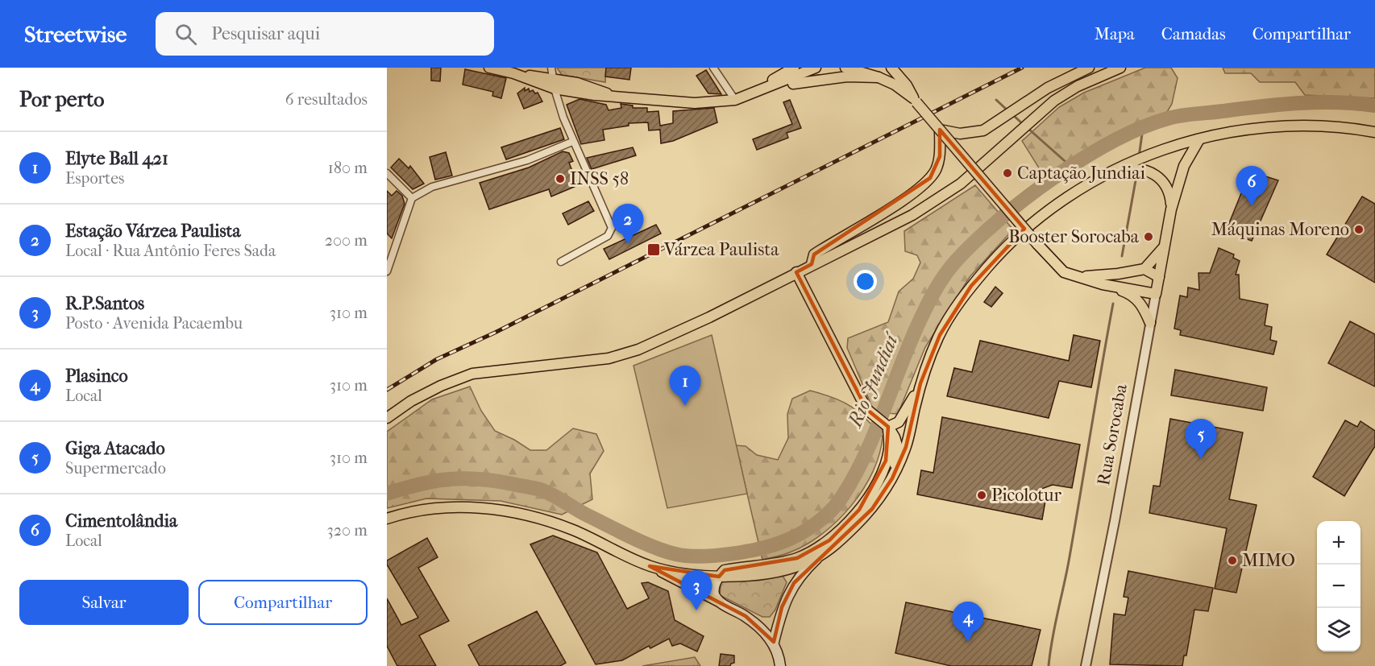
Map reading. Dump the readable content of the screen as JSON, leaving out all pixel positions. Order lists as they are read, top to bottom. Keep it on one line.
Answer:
{"streets":{"main road":["Rua Sorocaba"]},"water":["Rio Jundiaí"],"places":{"other":["Captação Jundiai","INSS 58","Máquinas Moreno","Booster Sorocaba","Picolotur","MIMO"],"transit":["Várzea Paulista"]},"page":{"header":"Streetwise","search":"Pesquisar aqui","nav":["Mapa","Camadas","Compartilhar"],"heading":["Por perto","6 resultados"],"list":[{"mark":"1","name":"Elyte Ball 421","note":"Esportes","value":"180 m"},{"mark":"2","name":"Estação Várzea Paulista","note":"Local · Rua Antônio Feres Sada","value":"200 m"},{"mark":"3","name":"R.P.Santos","note":"Posto · Avenida Pacaembu","value":"310 m"},{"mark":"4","name":"Plasinco","note":"Local","value":"310 m"},{"mark":"5","name":"Giga Atacado","note":"Supermercado","value":"310 m"},{"mark":"6","name":"Cimentolândia","note":"Local","value":"320 m"}],"pins":["6","2","1","5","3","4"],"map_buttons":["+","−"],"buttons":["Salvar","Compartilhar"]}}
